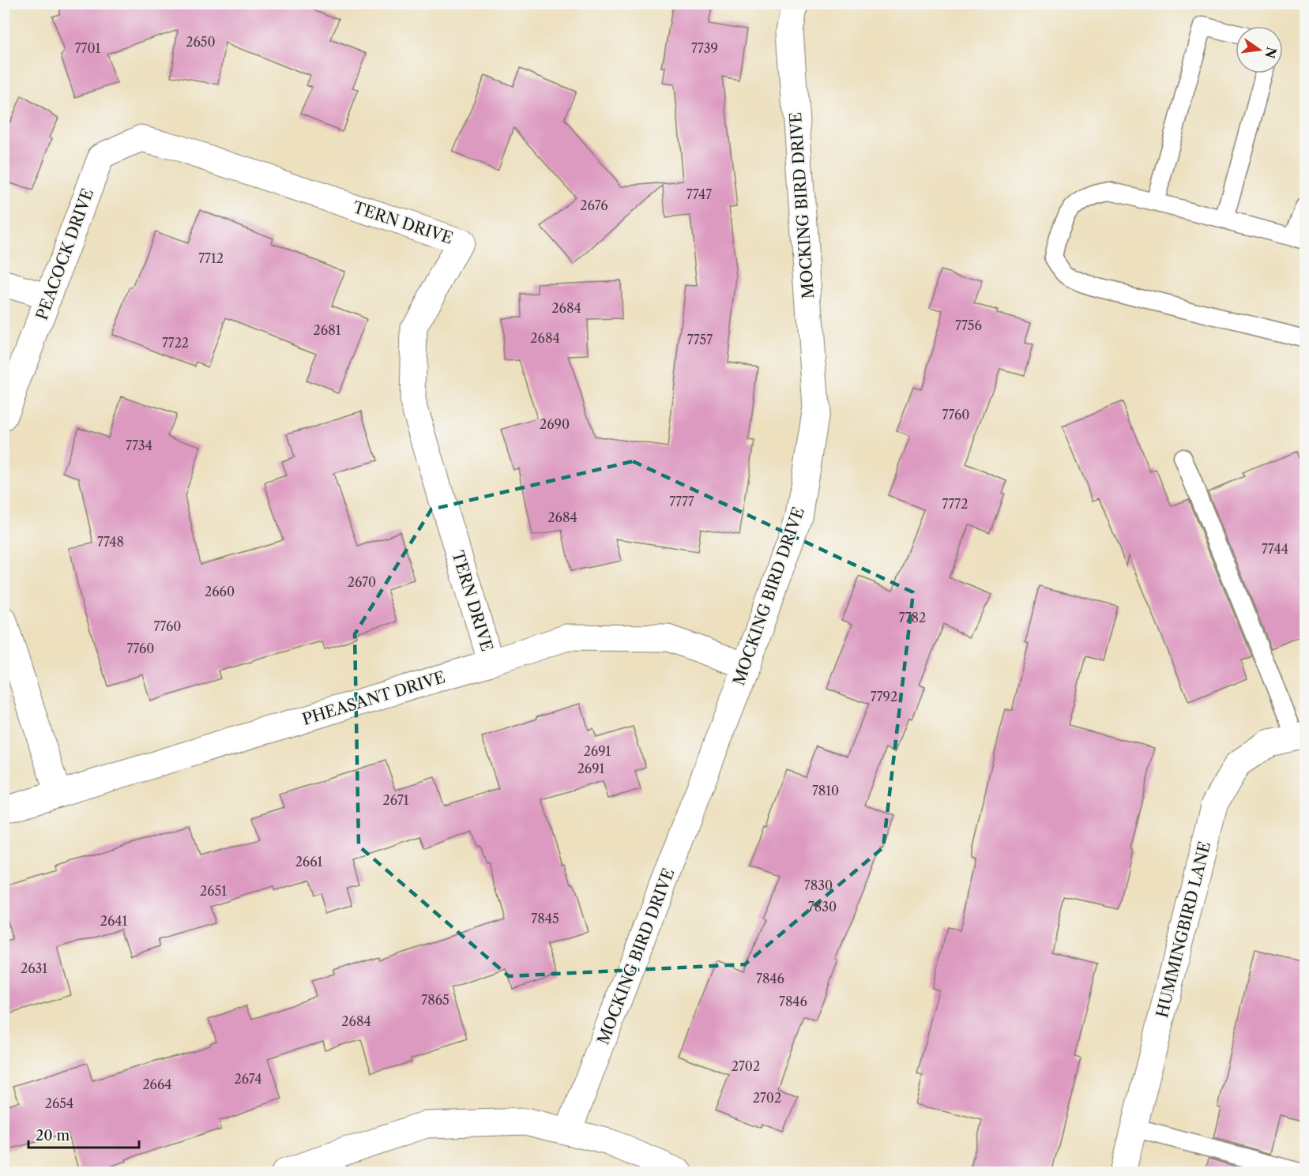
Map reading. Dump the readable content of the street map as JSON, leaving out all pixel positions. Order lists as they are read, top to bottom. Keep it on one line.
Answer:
{"streets":{"street":["MOCKING BIRD DRIVE","TERN DRIVE","PEACOCK DRIVE","PHEASANT DRIVE","HUMMINGBIRD LANE"]},"crossings":[["MOCKING BIRD DRIVE","PHEASANT DRIVE"],["TERN DRIVE","PEACOCK DRIVE"],["TERN DRIVE","PHEASANT DRIVE"]],"house_numbers":["2650","7701","7739","7747","2676","7712","2684","7756","2681","2684","7757","7722","7760","2690","7734","7777","7772","2684","7748","7744","2670","2660","7782","7760","7760","7792","2691","2691","7810","2671","2661","7830","2651","7830","7845","2641","2631","7846","7865","7846","2684","2702","2674","2664","2702","2654"],"scale_bar":"20 m","north":"right"}
